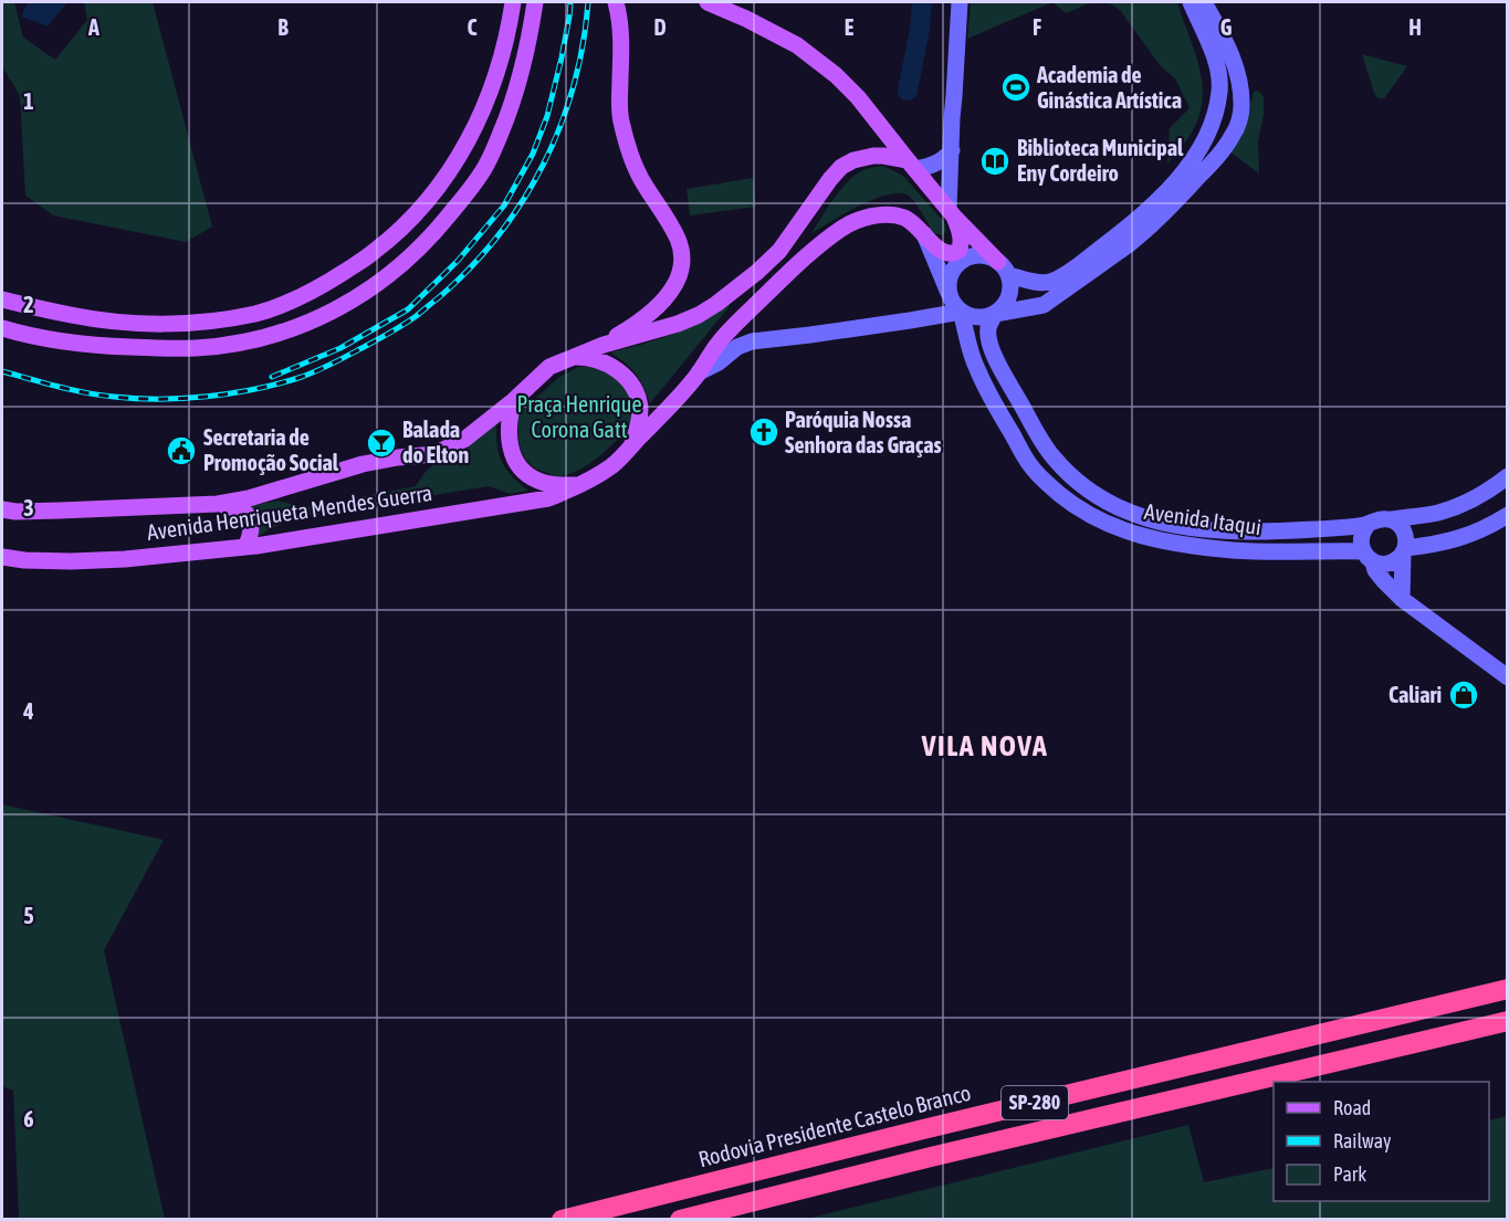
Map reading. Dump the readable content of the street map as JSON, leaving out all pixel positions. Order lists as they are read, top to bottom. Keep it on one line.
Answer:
{"streets":{"highway":["SP-280","Rodovia Presidente Castelo Branco"],"main road":["Avenida Henriqueta Mendes Guerra","Avenida Itaqui"]},"districts":["VILA NOVA"],"parks":["Praça Henrique Corona Gatt"],"places":{"sports":["Academia de Ginástica Artística"],"library":["Biblioteca Municipal Eny Cordeiro"],"church":["Paróquia Nossa Senhora das Graças"],"bar":["Balada do Elton"],"public building":["Secretaria de Promoção Social"],"shop":["Caliari"]},"legend":["Road","Railway","Park"],"grid":{"columns":["A","B","C","D","E","F","G","H"],"rows":["1","2","3","4","5","6"]}}
